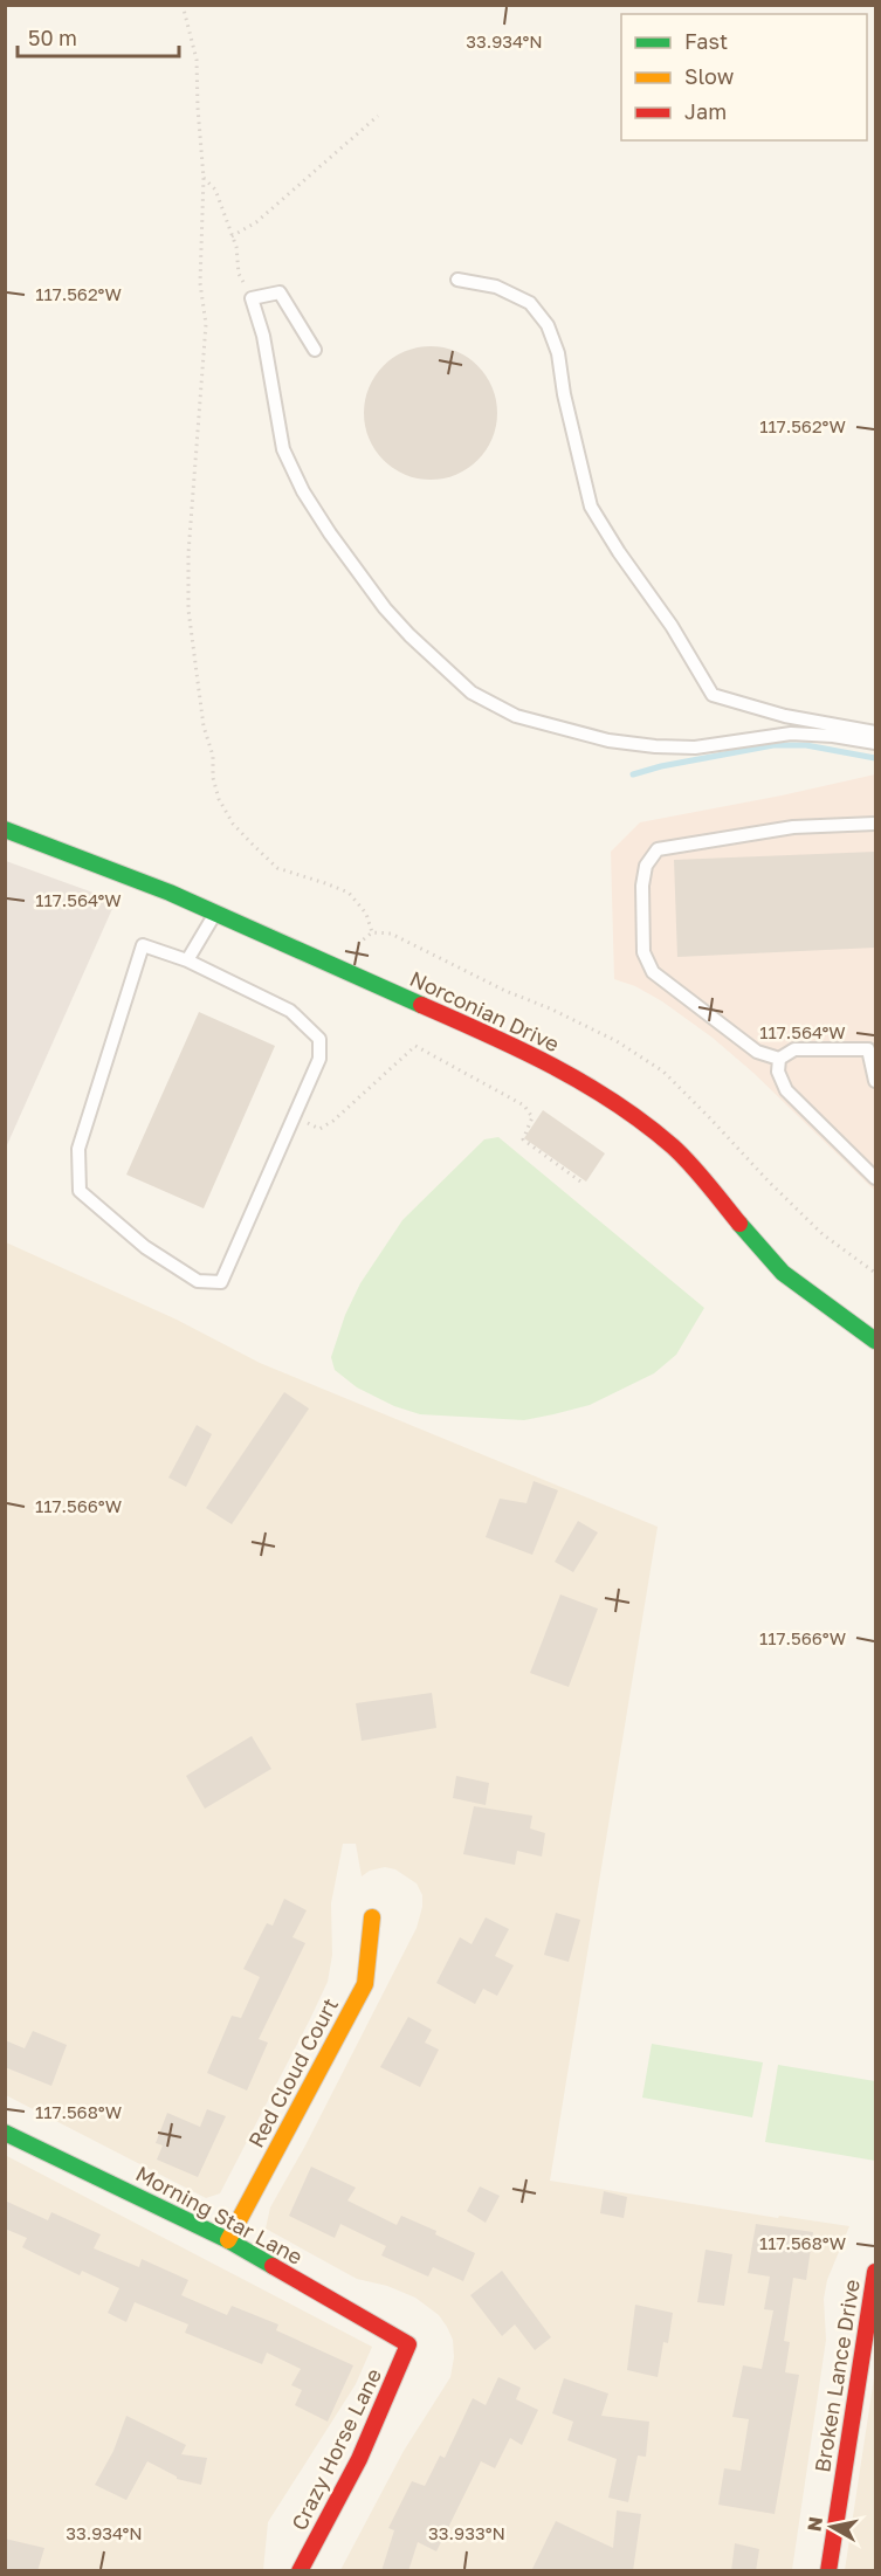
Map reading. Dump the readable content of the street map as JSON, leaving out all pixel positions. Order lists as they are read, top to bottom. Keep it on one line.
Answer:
{"streets":{"street":["Norconian Drive","Red Cloud Court","Morning Star Lane","Broken Lance Drive","Crazy Horse Lane"]},"crossings":[["Red Cloud Court","Morning Star Lane"],["Morning Star Lane","Crazy Horse Lane"]],"legend":["Fast","Slow","Jam"],"scale_bar":"50 m","north":"left","coordinates":["33.934°N","117.562°W","117.564°W","117.566°W","117.568°W","33.933°N"]}
